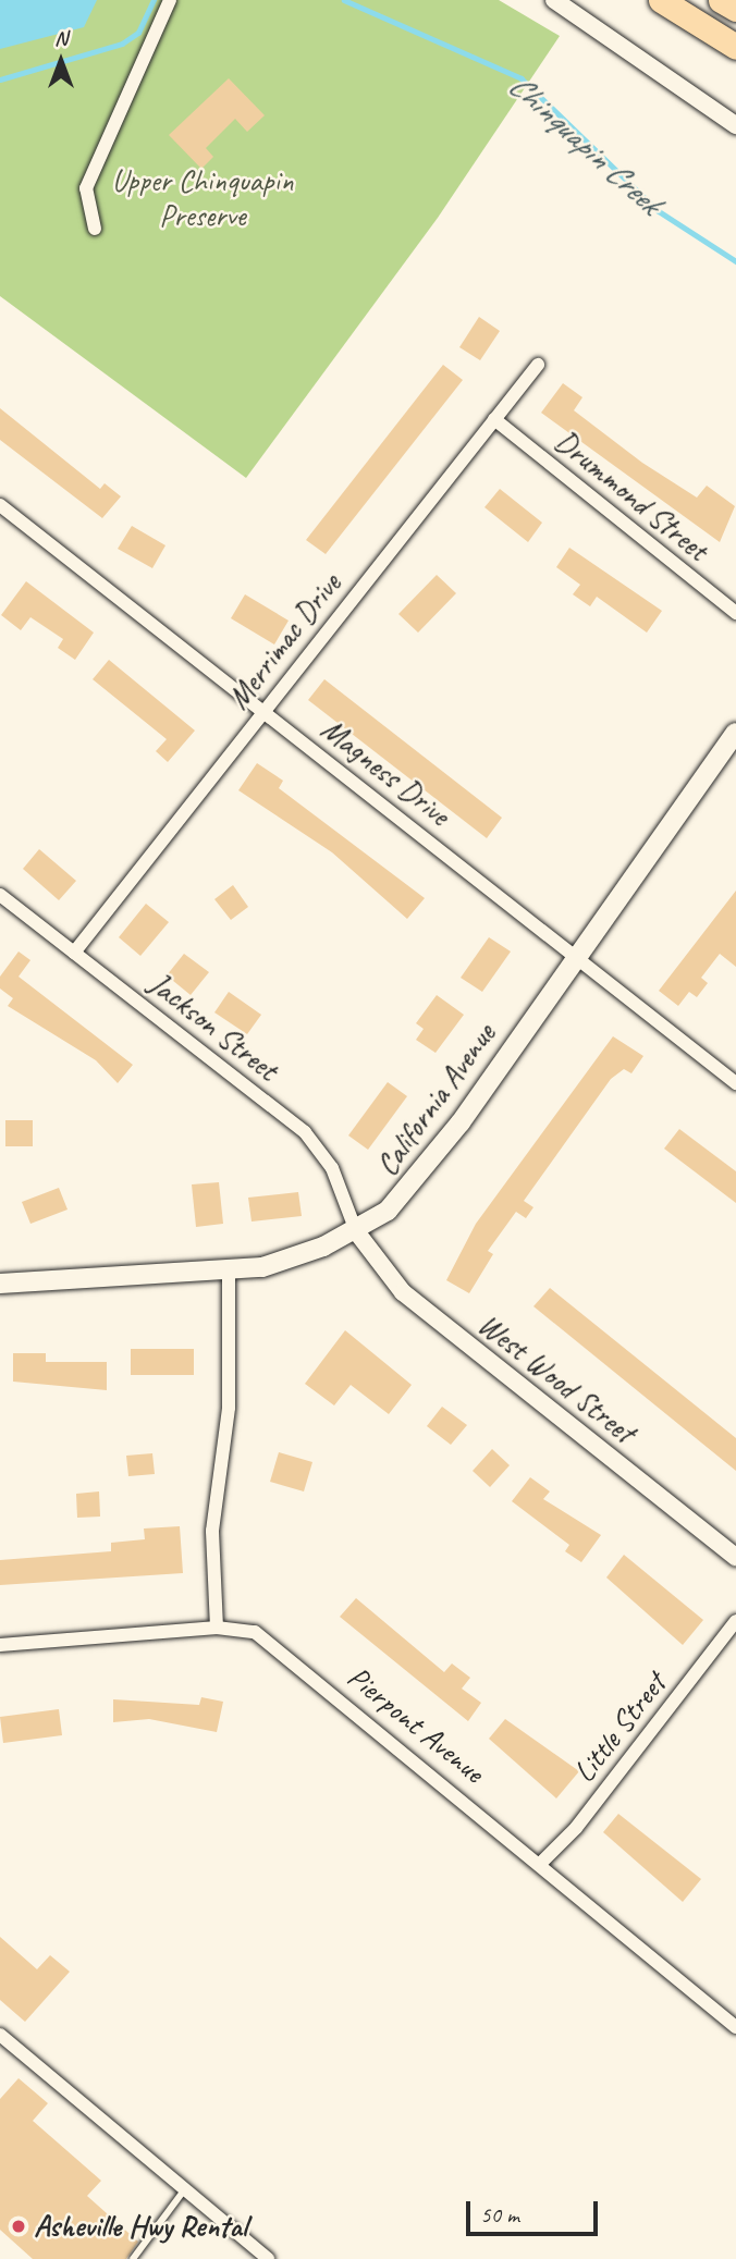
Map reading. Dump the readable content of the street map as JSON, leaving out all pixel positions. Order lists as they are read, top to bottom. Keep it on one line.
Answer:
{"streets":{"main road":["California Avenue"],"street":["Drummond Street","Merrimac Drive","Magness Drive","Jackson Street","West Wood Street","Pierpont Avenue","Little Street"]},"crossings":[["Drummond Street","Merrimac Drive"],["Merrimac Drive","Magness Drive"],["Merrimac Drive","Jackson Street"],["Magness Drive","California Avenue"],["Jackson Street","California Avenue"],["Jackson Street","West Wood Street"],["California Avenue","West Wood Street"],["Pierpont Avenue","Little Street"]],"water":["Chinquapin Creek"],"parks":["Upper Chinquapin Preserve"],"places":["Asheville Hwy Rental"],"scale_bar":"50 m","north":"top"}
